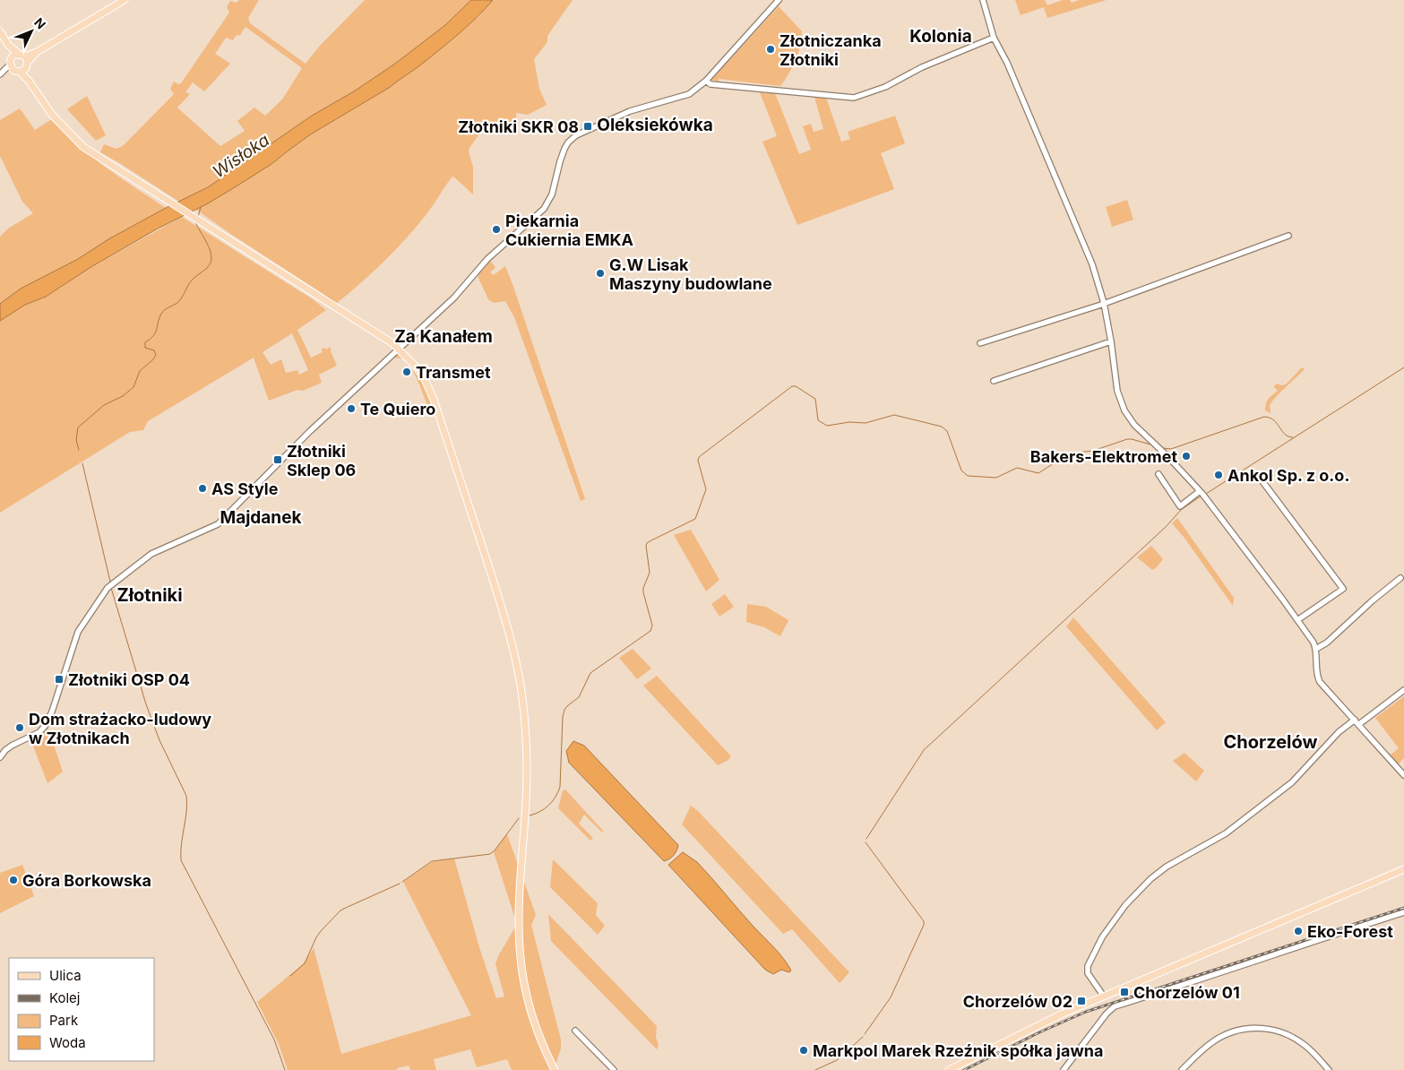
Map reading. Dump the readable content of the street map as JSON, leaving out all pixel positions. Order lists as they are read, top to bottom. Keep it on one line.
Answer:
{"districts":["Kolonia","Oleksiekówka","Za Kanałem","Majdanek","Złotniki","Chorzelów"],"water":["Wisłoka"],"places":{"other":["Złotniczanka Złotniki","Piekarnia Cukiernia EMKA","G.W Lisak Maszyny budowlane","Transmet","Te Quiero","Bakers-Elektromet","Ankol Sp. z o.o.","AS Style","Dom strażacko-ludowy w Złotnikach","Góra Borkowska","Eko-Forest","Markpol Marek Rzeźnik spółka jawna"],"transit":["Złotniki SKR 08","Złotniki Sklep 06","Złotniki OSP 04","Chorzelów 01","Chorzelów 02"]},"legend":["Ulica","Kolej","Park","Woda"],"north":"top right"}
